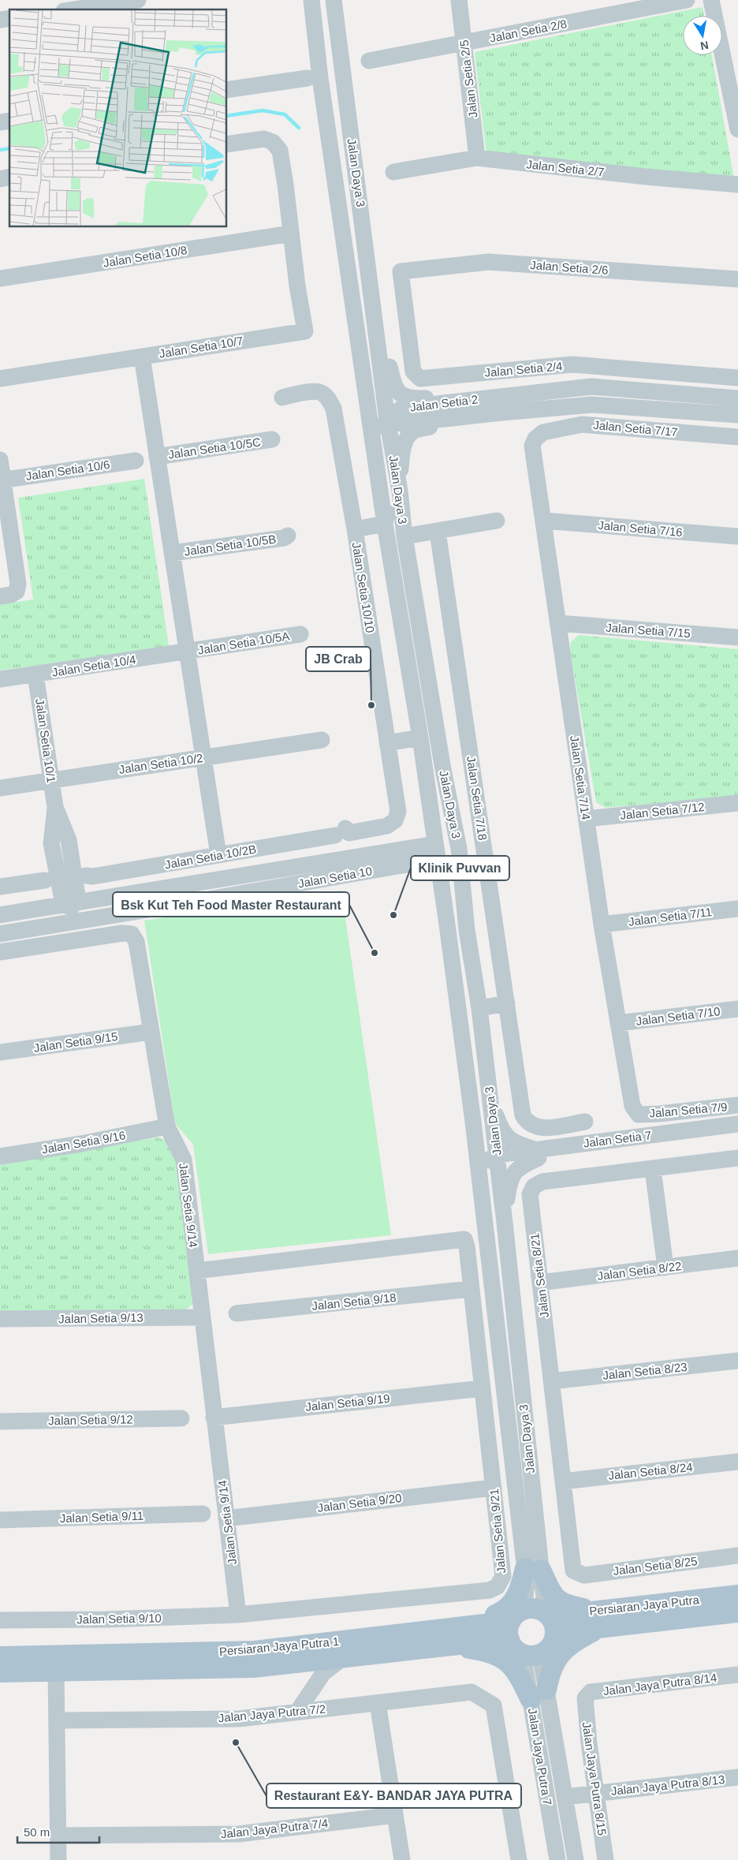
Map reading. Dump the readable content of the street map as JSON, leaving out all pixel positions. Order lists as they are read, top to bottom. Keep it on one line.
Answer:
{"streets":{"main road":["Persiaran Jaya Putra","Persiaran Jaya Putra 1"],"street":["Jalan Setia 2/8","Jalan Setia 2/5","Jalan Setia 2/7","Jalan Daya 3","Jalan Setia 10/8","Jalan Setia 2/6","Jalan Setia 10/7","Jalan Setia 2/4","Jalan Setia 2","Jalan Setia 7/17","Jalan Setia 10/5C","Jalan Setia 10/6","Jalan Setia 7/16","Jalan Setia 10/5B","Jalan Setia 10/10","Jalan Setia 7/15","Jalan Setia 10/5A","Jalan Setia 10/4","Jalan Setia 10/1","Jalan Setia 10/2","Jalan Setia 7/14","Jalan Setia 7/18","Jalan Setia 7/12","Jalan Setia 10/2B","Jalan Setia 10","Jalan Setia 7/11","Jalan Setia 7/10","Jalan Setia 9/15","Jalan Setia 7/9","Jalan Setia 7","Jalan Setia 9/16","Jalan Setia 9/14","Jalan Setia 8/22","Jalan Setia 8/21","Jalan Setia 9/18","Jalan Setia 9/13","Jalan Setia 8/23","Jalan Setia 9/19","Jalan Setia 9/12","Jalan Setia 8/24","Jalan Setia 9/20","Jalan Setia 9/11","Jalan Setia 9/21","Jalan Setia 8/25","Jalan Setia 9/10","Jalan Jaya Putra 8/14","Jalan Jaya Putra 7/2","Jalan Jaya Putra 7","Jalan Jaya Putra 8/15","Jalan Jaya Putra 8/13","Jalan Jaya Putra 7/4"]},"crossings":[["Jalan Setia 2/8","Jalan Setia 2/5"],["Jalan Setia 2/5","Jalan Setia 2/7"],["Jalan Daya 3","Jalan Setia 2"],["Jalan Daya 3","Jalan Setia 10"],["Jalan Daya 3","Jalan Setia 7"],["Jalan Daya 3","Persiaran Jaya Putra"],["Jalan Daya 3","Persiaran Jaya Putra 1"],["Jalan Daya 3","Jalan Jaya Putra 7"],["Jalan Setia 10/8","Jalan Setia 10/7"],["Jalan Setia 2/6","Jalan Setia 2/4"],["Jalan Setia 7/17","Jalan Setia 7/14"],["Jalan Setia 7/16","Jalan Setia 7/14"],["Jalan Setia 10/10","Jalan Setia 10/2B"],["Jalan Setia 7/15","Jalan Setia 7/14"],["Jalan Setia 10/5A","Jalan Setia 10/4"],["Jalan Setia 10/4","Jalan Setia 10/1"],["Jalan Setia 10/1","Jalan Setia 10/2"],["Jalan Setia 10/1","Jalan Setia 10"],["Jalan Setia 7/14","Jalan Setia 7/12"],["Jalan Setia 7/14","Jalan Setia 7/11"],["Jalan Setia 7/14","Jalan Setia 7/10"],["Jalan Setia 7/14","Jalan Setia 7/9"],["Jalan Setia 9/15","Jalan Setia 9/14"],["Jalan Setia 9/16","Jalan Setia 9/14"],["Jalan Setia 9/14","Jalan Setia 9/13"],["Jalan Setia 9/14","Jalan Setia 9/19"],["Jalan Setia 9/14","Jalan Setia 9/20"],["Jalan Setia 9/14","Jalan Setia 9/21"],["Jalan Setia 9/14","Jalan Setia 9/10"],["Jalan Setia 8/22","Jalan Setia 8/21"],["Jalan Setia 8/21","Jalan Setia 8/23"],["Jalan Setia 8/21","Jalan Setia 8/24"],["Jalan Setia 8/21","Jalan Setia 8/25"],["Jalan Setia 9/18","Jalan Setia 9/21"],["Jalan Setia 9/19","Jalan Setia 9/21"],["Jalan Setia 9/20","Jalan Setia 9/21"],["Jalan Setia 9/21","Jalan Setia 9/10"],["Persiaran Jaya Putra","Persiaran Jaya Putra 1"],["Persiaran Jaya Putra 1","Jalan Jaya Putra 7"],["Jalan Jaya Putra 8/14","Jalan Jaya Putra 8/15"],["Jalan Jaya Putra 8/15","Jalan Jaya Putra 8/13"]],"places":["JB Crab","Klinik Puvvan","Bsk Kut Teh Food Master Restaurant","Restaurant E&Y- BANDAR JAYA PUTRA"],"scale_bar":"50 m","north":"bottom"}
